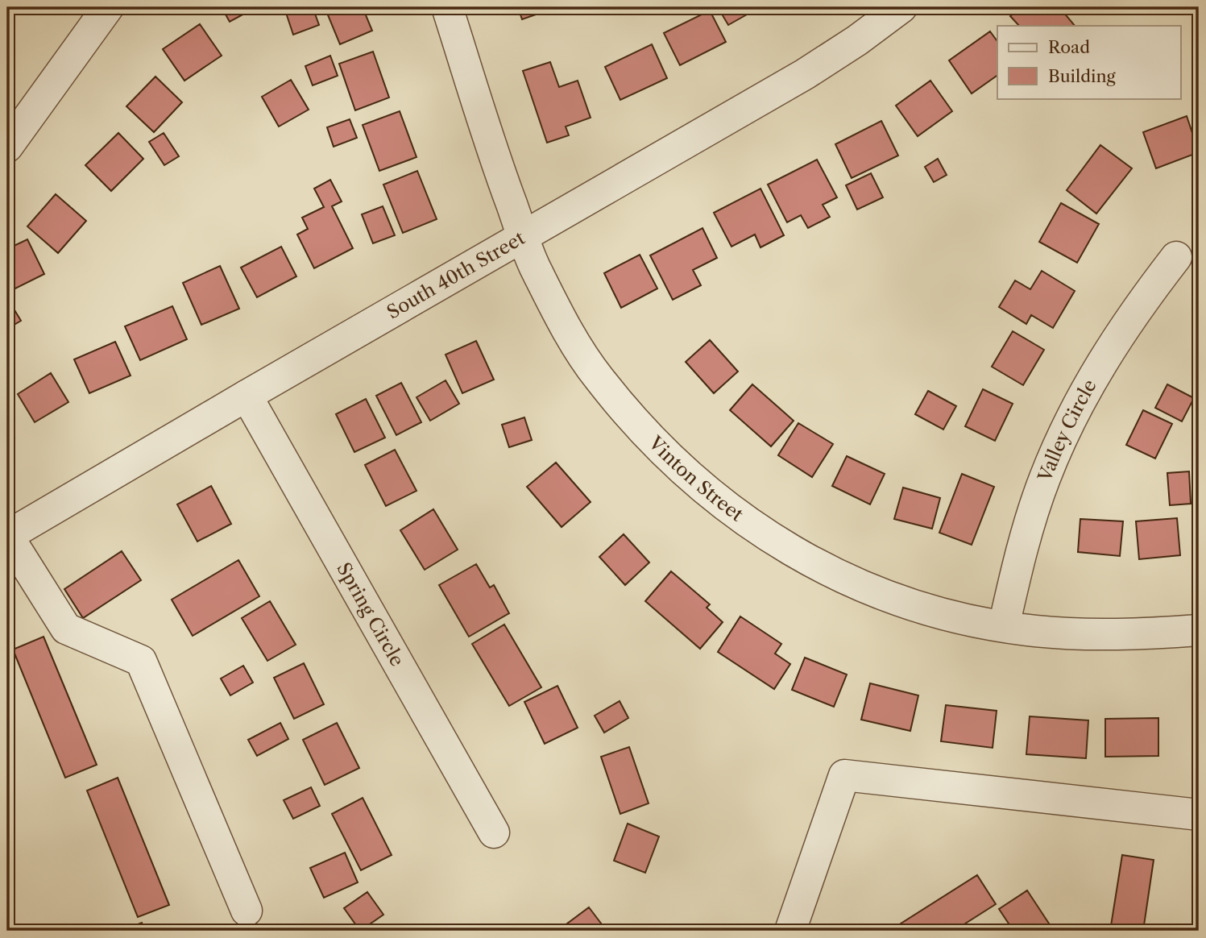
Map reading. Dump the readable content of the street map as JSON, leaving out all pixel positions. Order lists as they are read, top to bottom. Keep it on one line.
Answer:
{"streets":{"street":["South 40th Street","Valley Circle","Vinton Street","Spring Circle"]},"crossings":[["South 40th Street","Vinton Street"],["South 40th Street","Spring Circle"],["Valley Circle","Vinton Street"]],"legend":["Road","Building"]}
